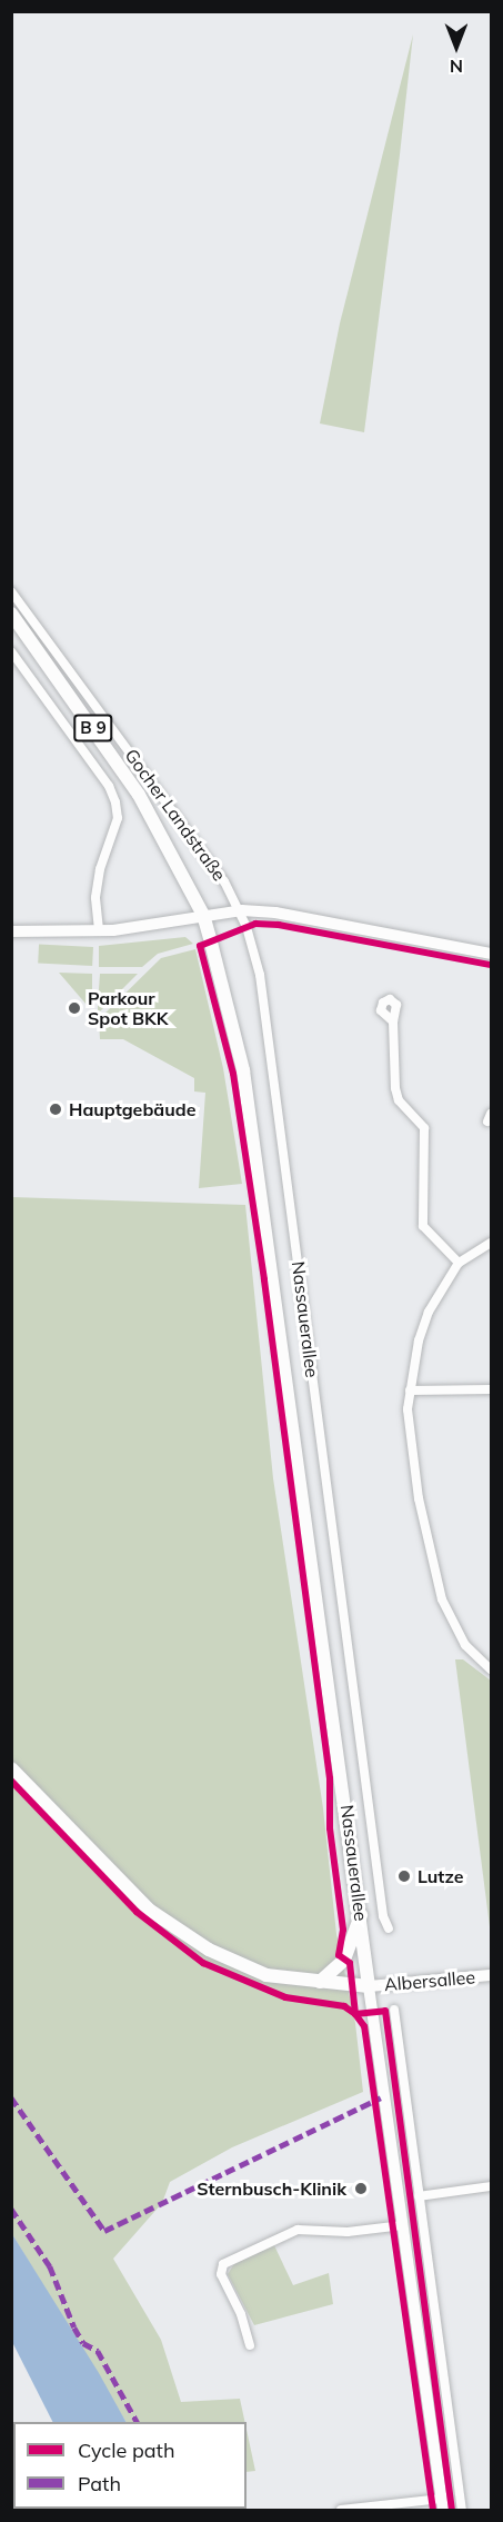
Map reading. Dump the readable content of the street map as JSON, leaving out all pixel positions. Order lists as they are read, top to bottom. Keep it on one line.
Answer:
{"streets":{"main road":["B 9","Gocher Landstraße","Nassauerallee"],"street":["Albersallee"]},"crossings":[["Gocher Landstraße","Nassauerallee"],["Nassauerallee","Albersallee"]],"places":["Parkour Spot BKK","Hauptgebäude","Lutze","Sternbusch-Klinik"],"legend":["Cycle path","Path"],"north":"bottom"}
